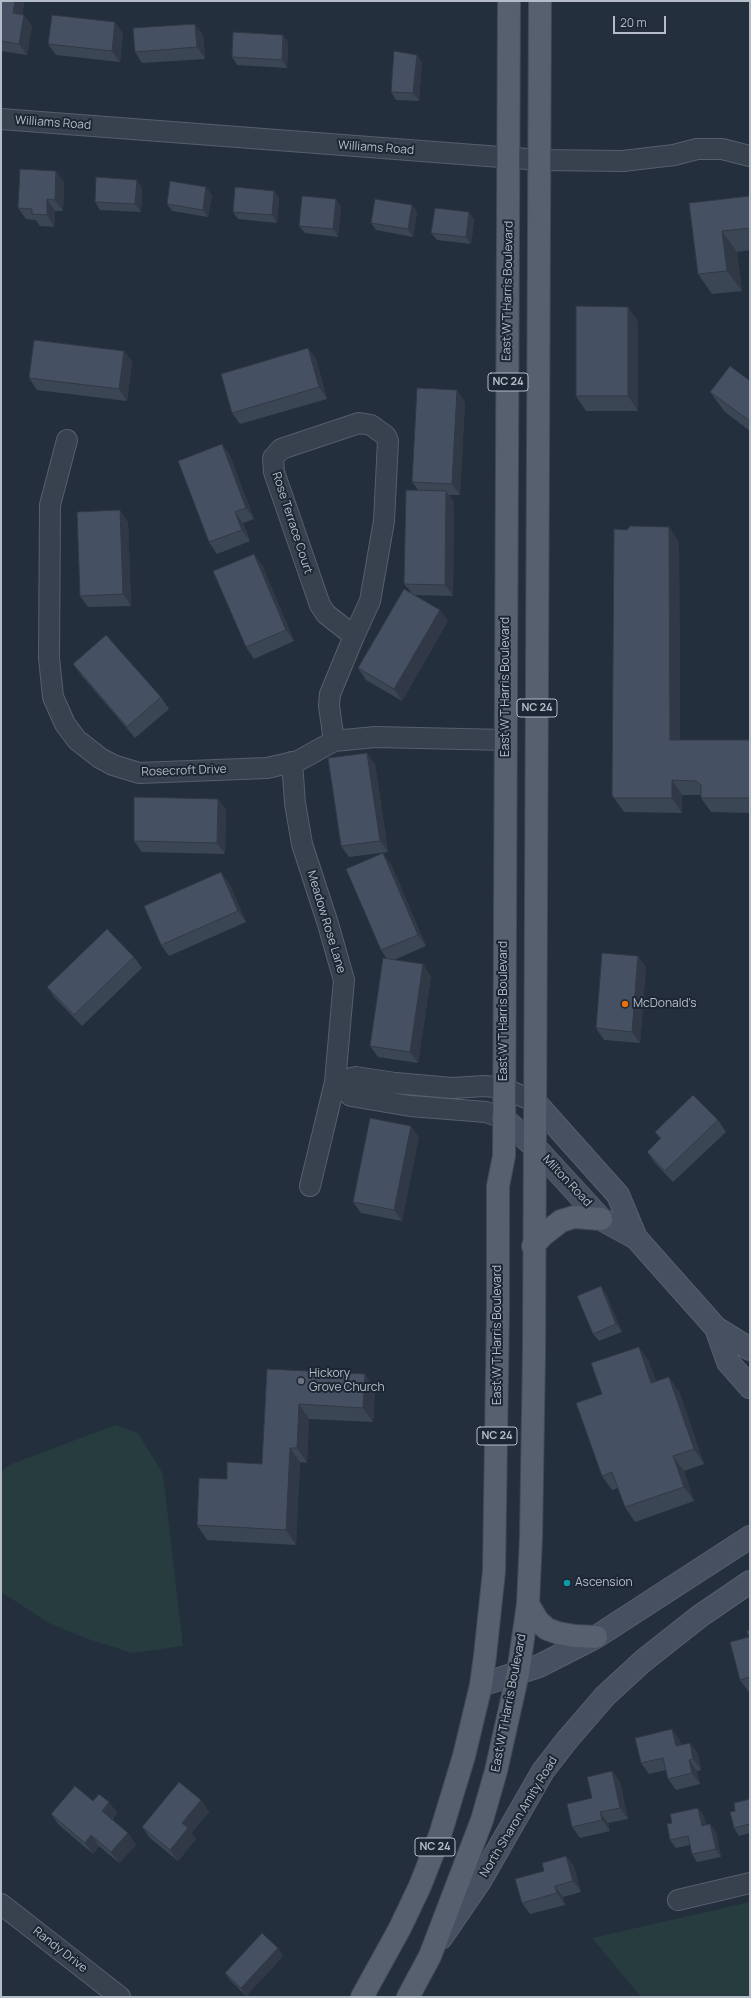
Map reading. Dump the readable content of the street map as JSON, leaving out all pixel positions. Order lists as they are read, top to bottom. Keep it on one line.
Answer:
{"streets":{"main road":["East W T Harris Boulevard","NC 24","Milton Road","North Sharon Amity Road"],"street":["Williams Road","Rose Terrace Court","Rosecroft Drive","Meadow Rose Lane","Randy Drive"]},"crossings":[["Williams Road","East W T Harris Boulevard"],["East W T Harris Boulevard","Rosecroft Drive"],["East W T Harris Boulevard","Milton Road"],["East W T Harris Boulevard","North Sharon Amity Road"],["Rose Terrace Court","Rosecroft Drive"],["Rosecroft Drive","Meadow Rose Lane"]],"places":["McDonald's","Hickory Grove Church","Ascension"],"scale_bar":"20 m"}
